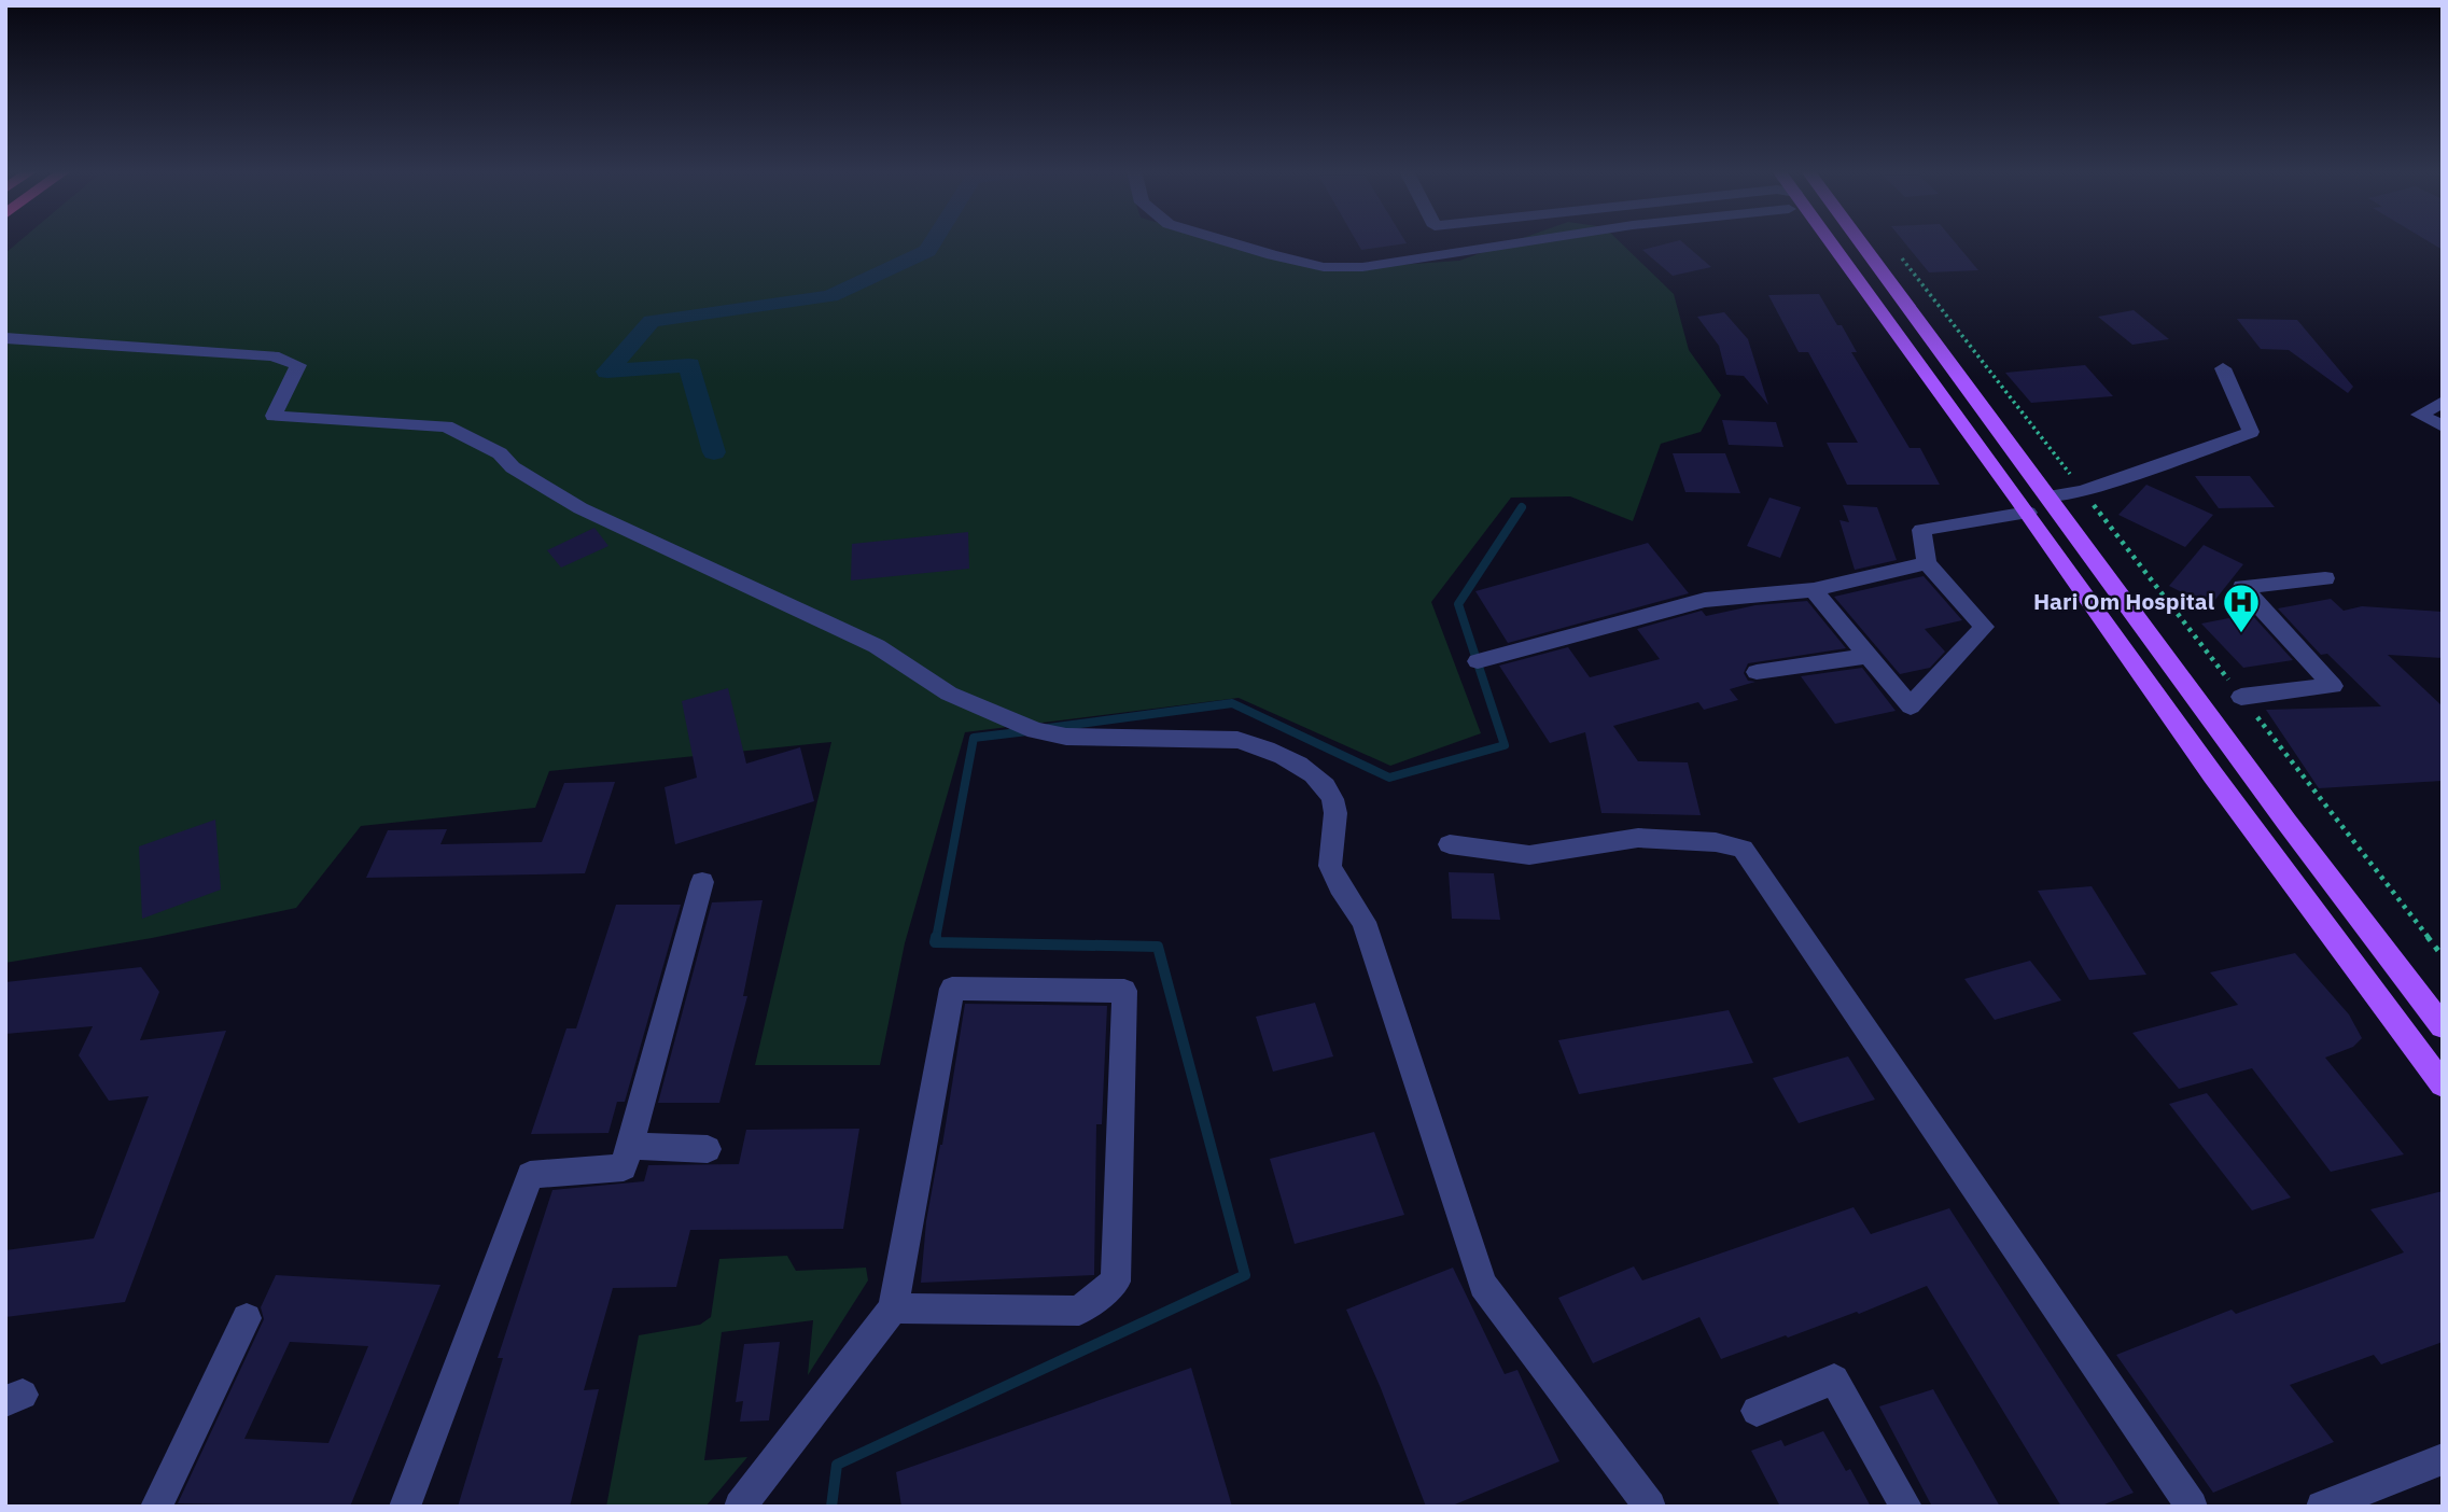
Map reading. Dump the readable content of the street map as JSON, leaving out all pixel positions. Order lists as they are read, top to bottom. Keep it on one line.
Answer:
{"places":{"hospital":["Hari Om Hospital"]}}
